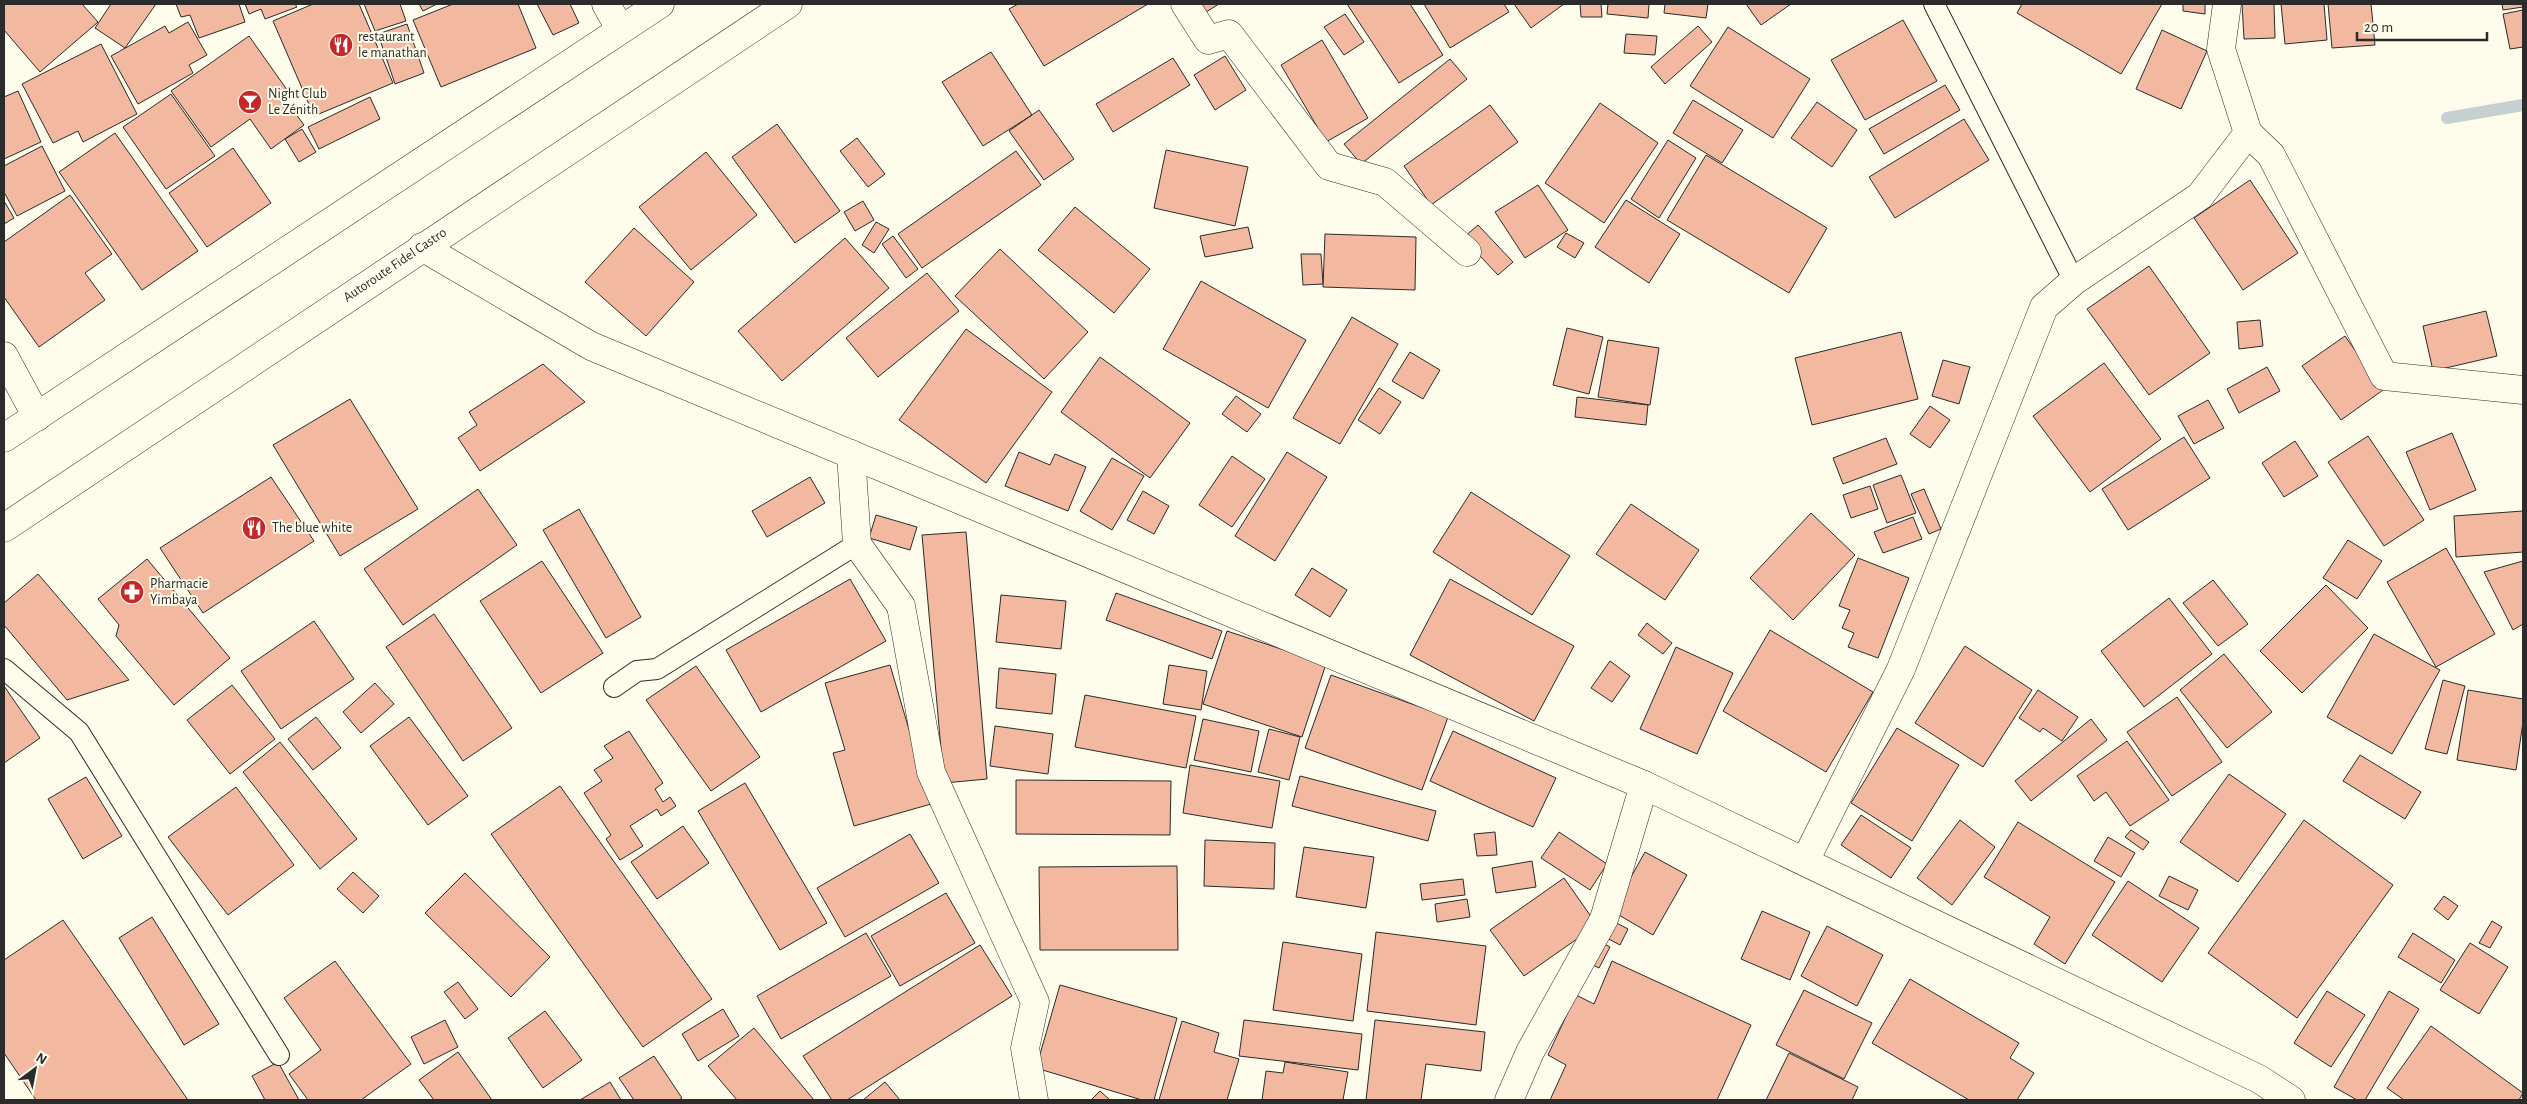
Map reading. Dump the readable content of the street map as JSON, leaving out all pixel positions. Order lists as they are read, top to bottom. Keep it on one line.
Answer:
{"streets":{"main road":["Autoroute Fidel Castro"]},"places":{"restaurant":["restaurant le manathan","The blue white"],"bar":["Night Club Le Zénith"],"pharmacy":["Pharmacie Yimbaya"]},"scale_bar":"20 m","north":"top right"}
